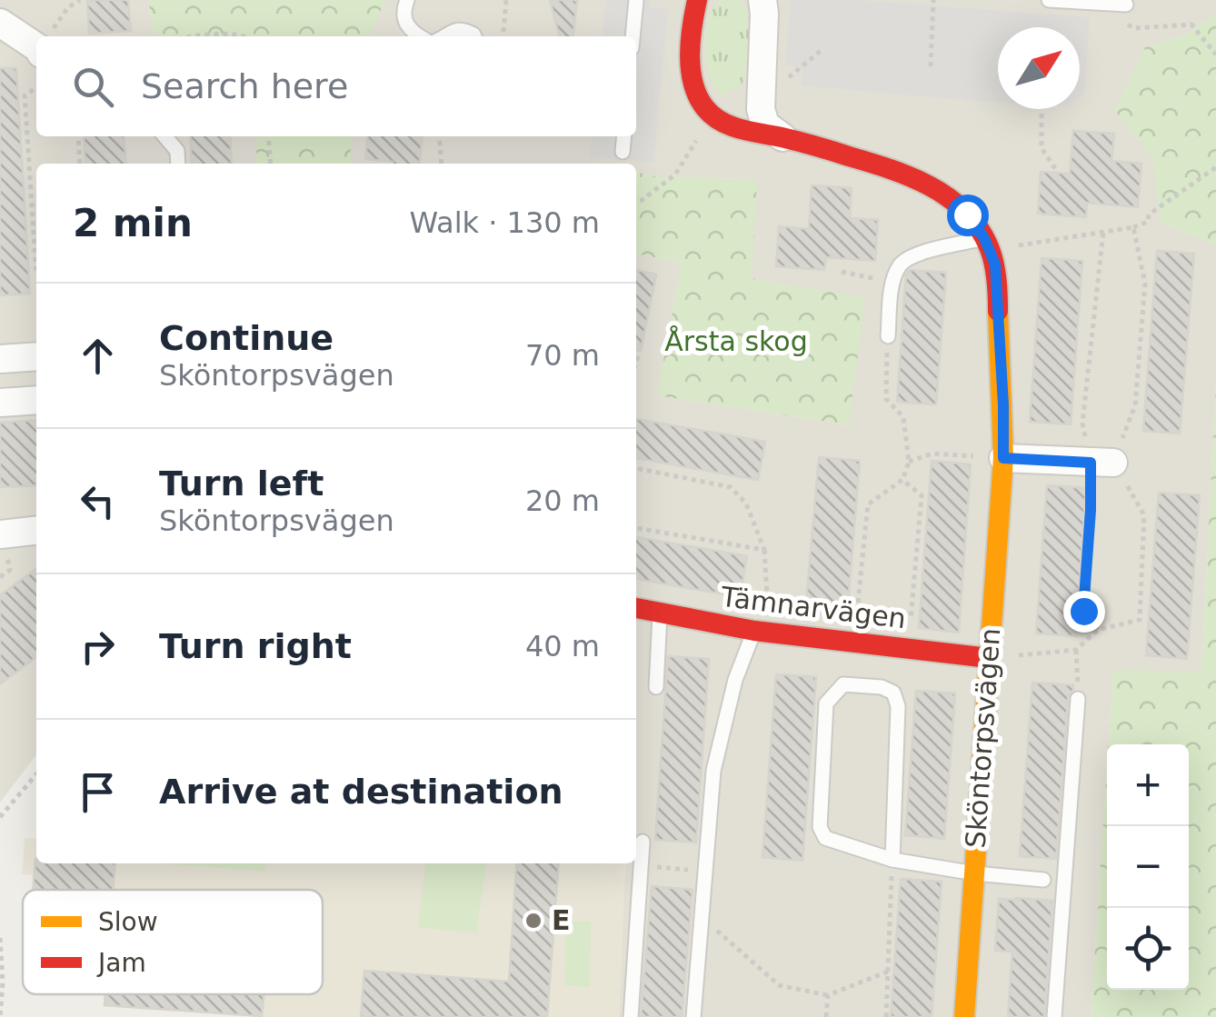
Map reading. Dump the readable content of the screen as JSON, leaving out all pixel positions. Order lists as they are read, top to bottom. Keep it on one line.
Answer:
{"streets":{"street":["Tämnarvägen","Sköntorpsvägen"]},"crossings":[["Tämnarvägen","Sköntorpsvägen"]],"parks":["Årsta skog"],"places":["E"],"legend":["Slow","Jam"],"north":"top right","page":{"search":"Search here","heading":["2 min","Walk · 130 m"],"list":[["Continue","Sköntorpsvägen","70 m"],["Turn left","Sköntorpsvägen","20 m"],["Turn right","40 m"],"Arrive at destination"],"map_buttons":["+","−"]}}
